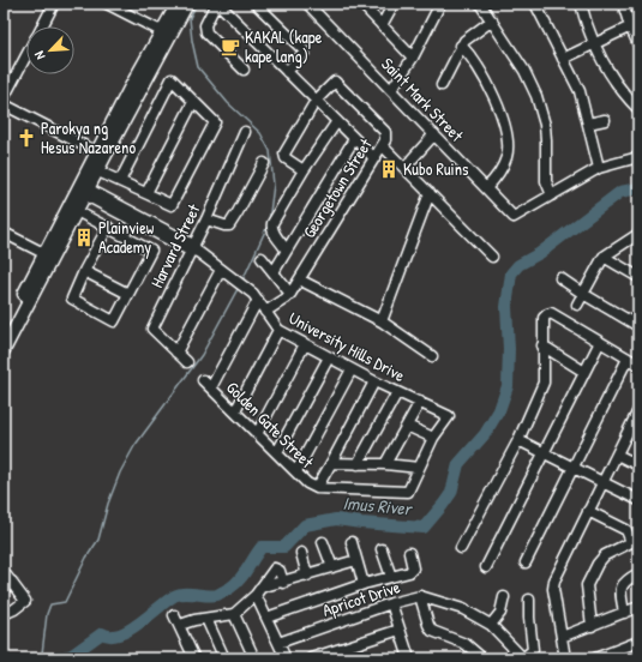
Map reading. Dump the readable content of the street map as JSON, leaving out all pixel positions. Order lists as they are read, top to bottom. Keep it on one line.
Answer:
{"streets":{"street":["Saint Mark Street","Georgetown Street","Harvard Street","University Hills Drive","Golden Gate Street","Apricot Drive"]},"crossings":[["Georgetown Street","University Hills Drive"],["Harvard Street","University Hills Drive"]],"water":["Imus River"],"places":{"cafe":["KAKAL (kape kape lang)"],"church":["Parokya ng Hesus Nazareno"],"building":["Kubo Ruins","Plainview Academy"]},"north":"bottom left"}
